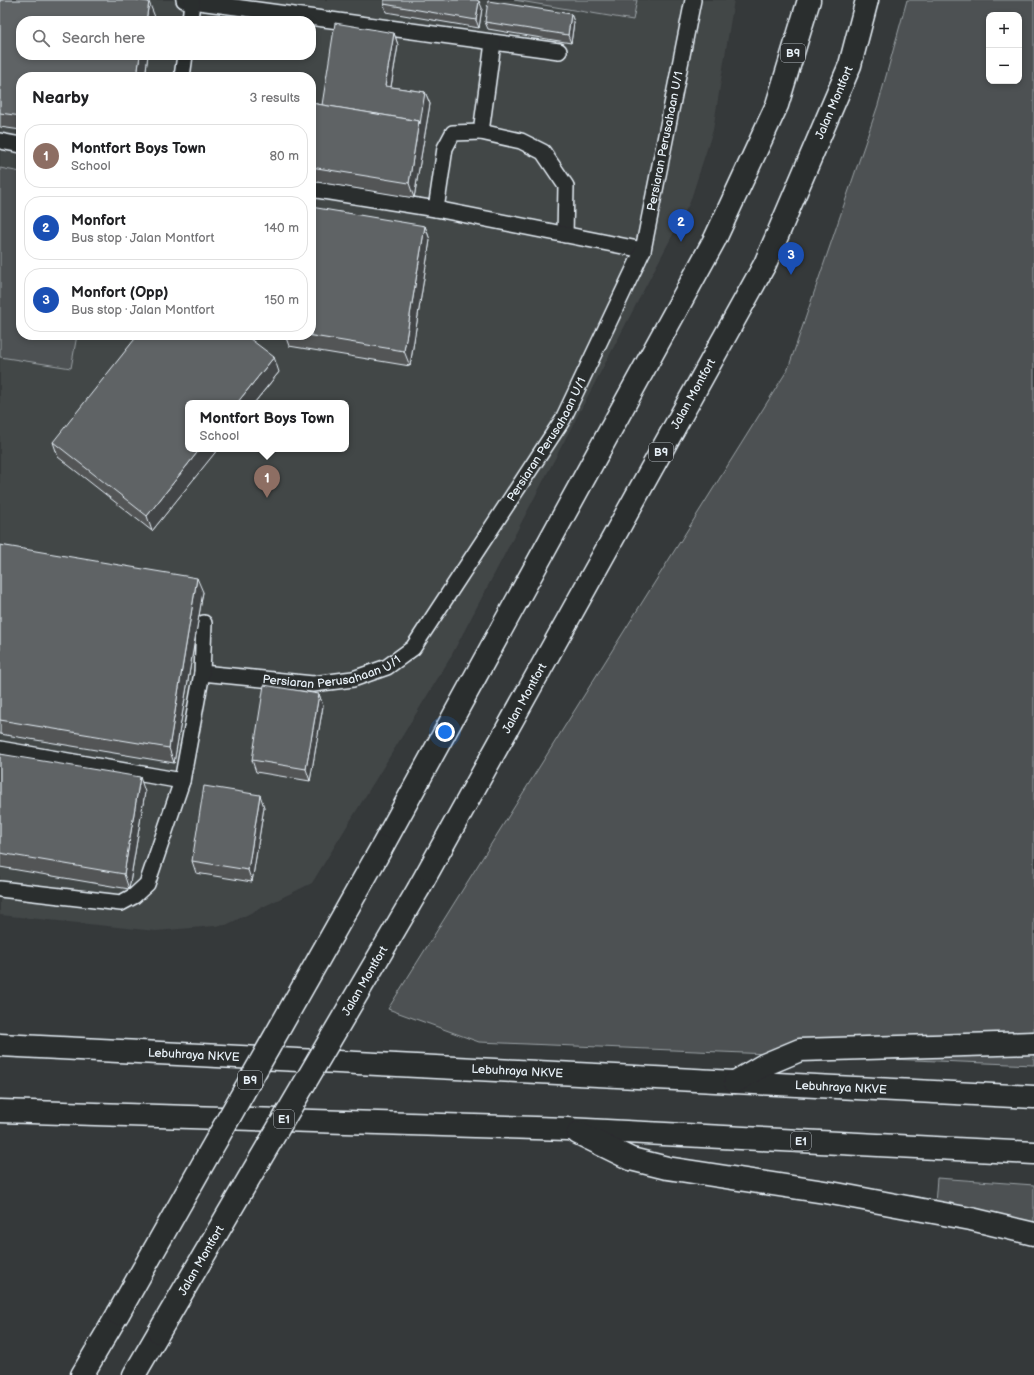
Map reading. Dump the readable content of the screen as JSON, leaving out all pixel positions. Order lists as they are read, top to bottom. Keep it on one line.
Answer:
{"streets":{"main road":["B9","Jalan Montfort","Lebuhraya NKVE","E1"],"lane":["Persiaran Perusahaan U/1"]},"page":{"map_buttons":["+","−"],"search":"Search here","heading":["Nearby","3 results"],"list":[{"mark":"1","name":"Montfort Boys Town","note":"School","value":"80 m"},{"mark":"2","name":"Monfort","note":"Bus stop · Jalan Montfort","value":"140 m"},{"mark":"3","name":"Monfort (Opp)","note":"Bus stop · Jalan Montfort","value":"150 m"}],"pins":["2","3","1"],"popup":["Montfort Boys Town","School"]}}
